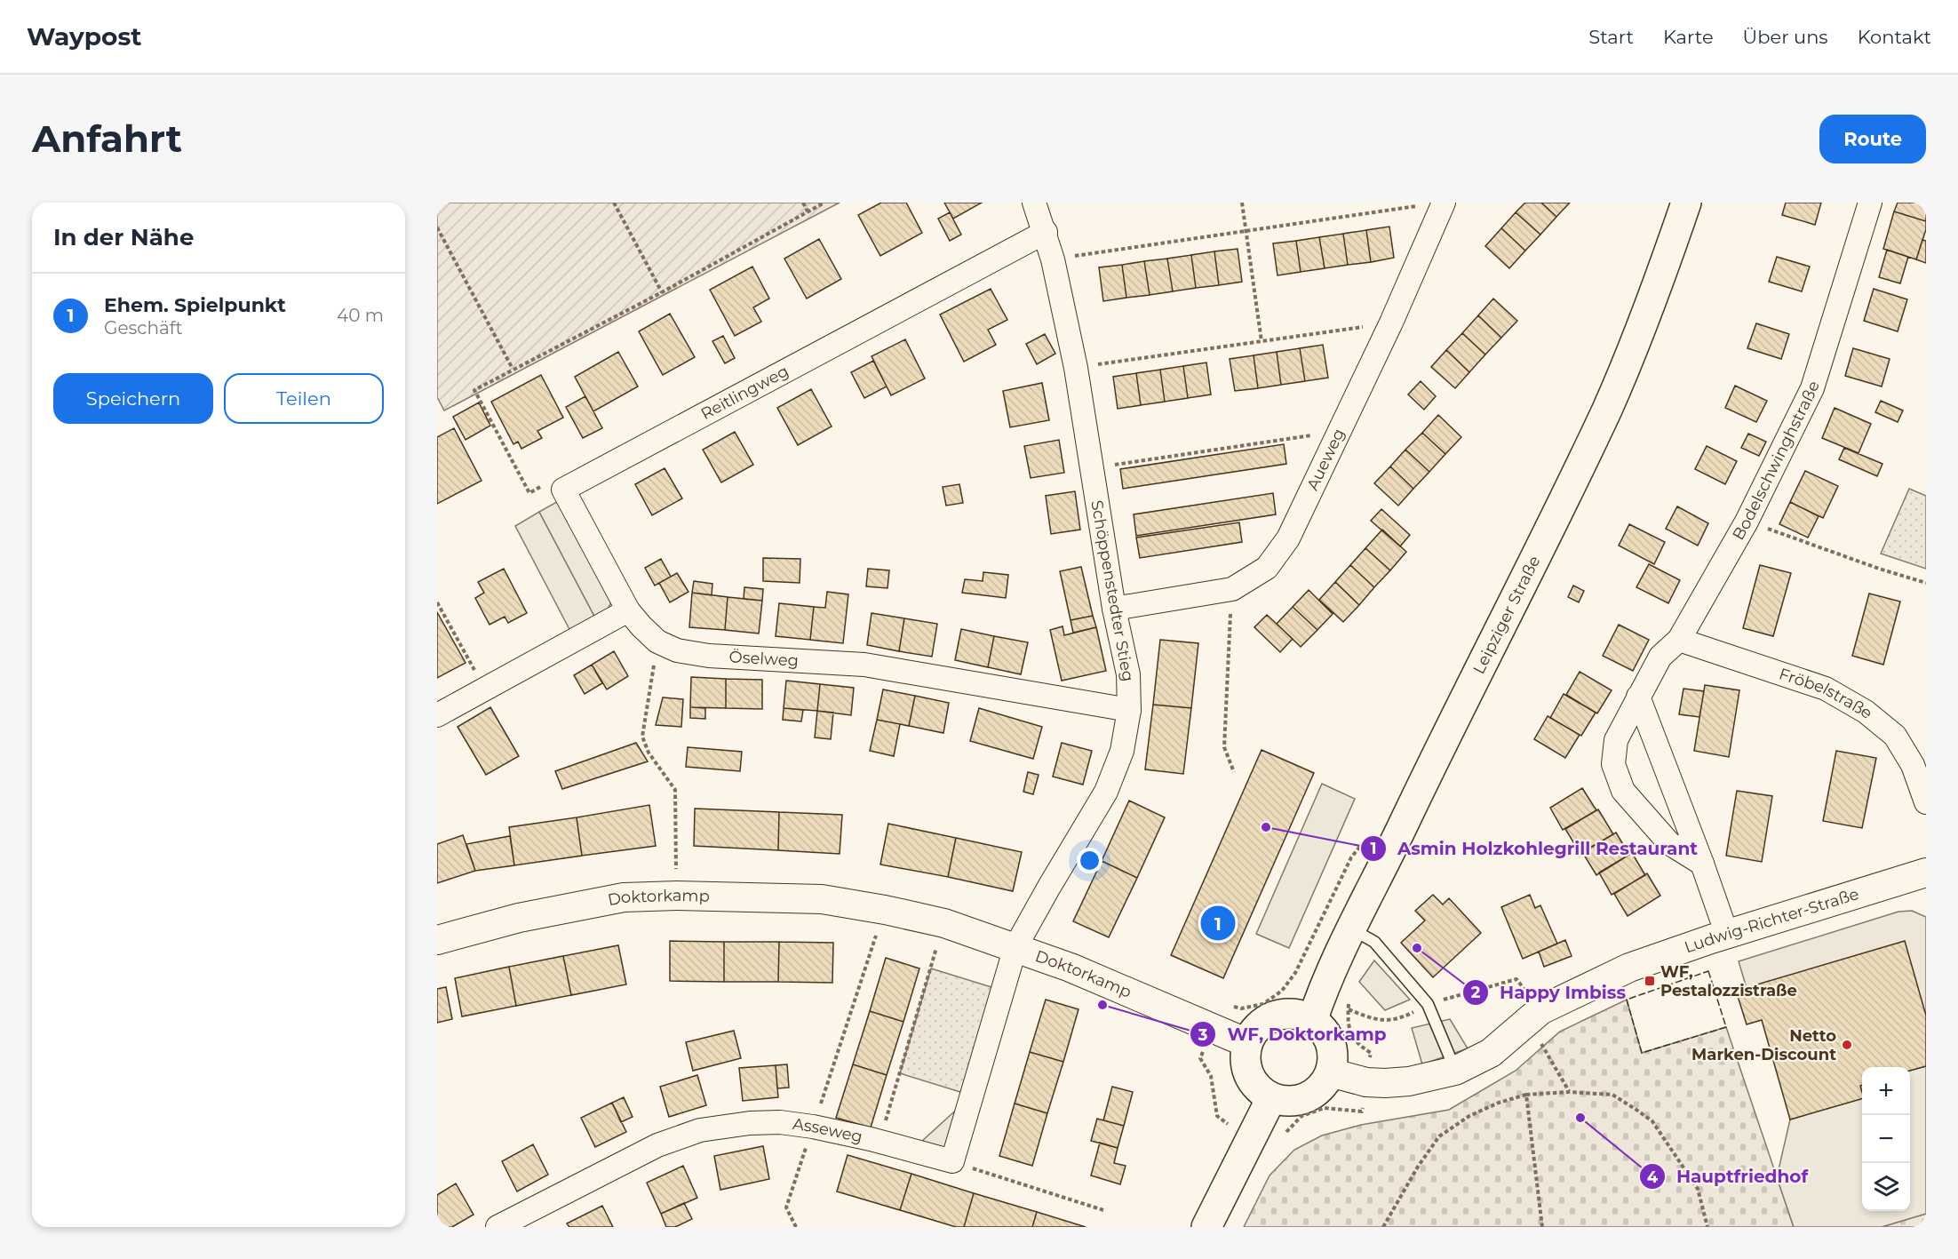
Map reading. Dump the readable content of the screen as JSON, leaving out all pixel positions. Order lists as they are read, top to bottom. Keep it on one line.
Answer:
{"streets":{"main road":["Leipziger Straße"],"street":["Reitlingweg","Bodelschwinghstraße","Aueweg","Schöppenstedter Stieg","Öselweg","Fröbelstraße","Doktorkamp","Ludwig-Richter-Straße","Asseweg"]},"crossings":[["Reitlingweg","Schöppenstedter Stieg"],["Bodelschwinghstraße","Fröbelstraße"],["Aueweg","Schöppenstedter Stieg"],["Schöppenstedter Stieg","Öselweg"],["Schöppenstedter Stieg","Doktorkamp"],["Leipziger Straße","Doktorkamp"],["Leipziger Straße","Ludwig-Richter-Straße"],["Doktorkamp","Ludwig-Richter-Straße"]],"places":{"other":["Asmin Holzkohlegrill Restaurant","Happy Imbiss","WF, Doktorkamp","Netto Marken-Discount","Hauptfriedhof"],"transit":["WF, Pestalozzistraße"]},"page":{"header":"Waypost","nav":["Start","Karte","Über uns","Kontakt"],"buttons":["Route",["Speichern","Teilen"]],"title":"Anfahrt","heading":"In der Nähe","list":[{"mark":"1","name":"Ehem. Spielpunkt","note":"Geschäft","value":"40 m"}],"pins":"1","map_buttons":["+","−"]}}
